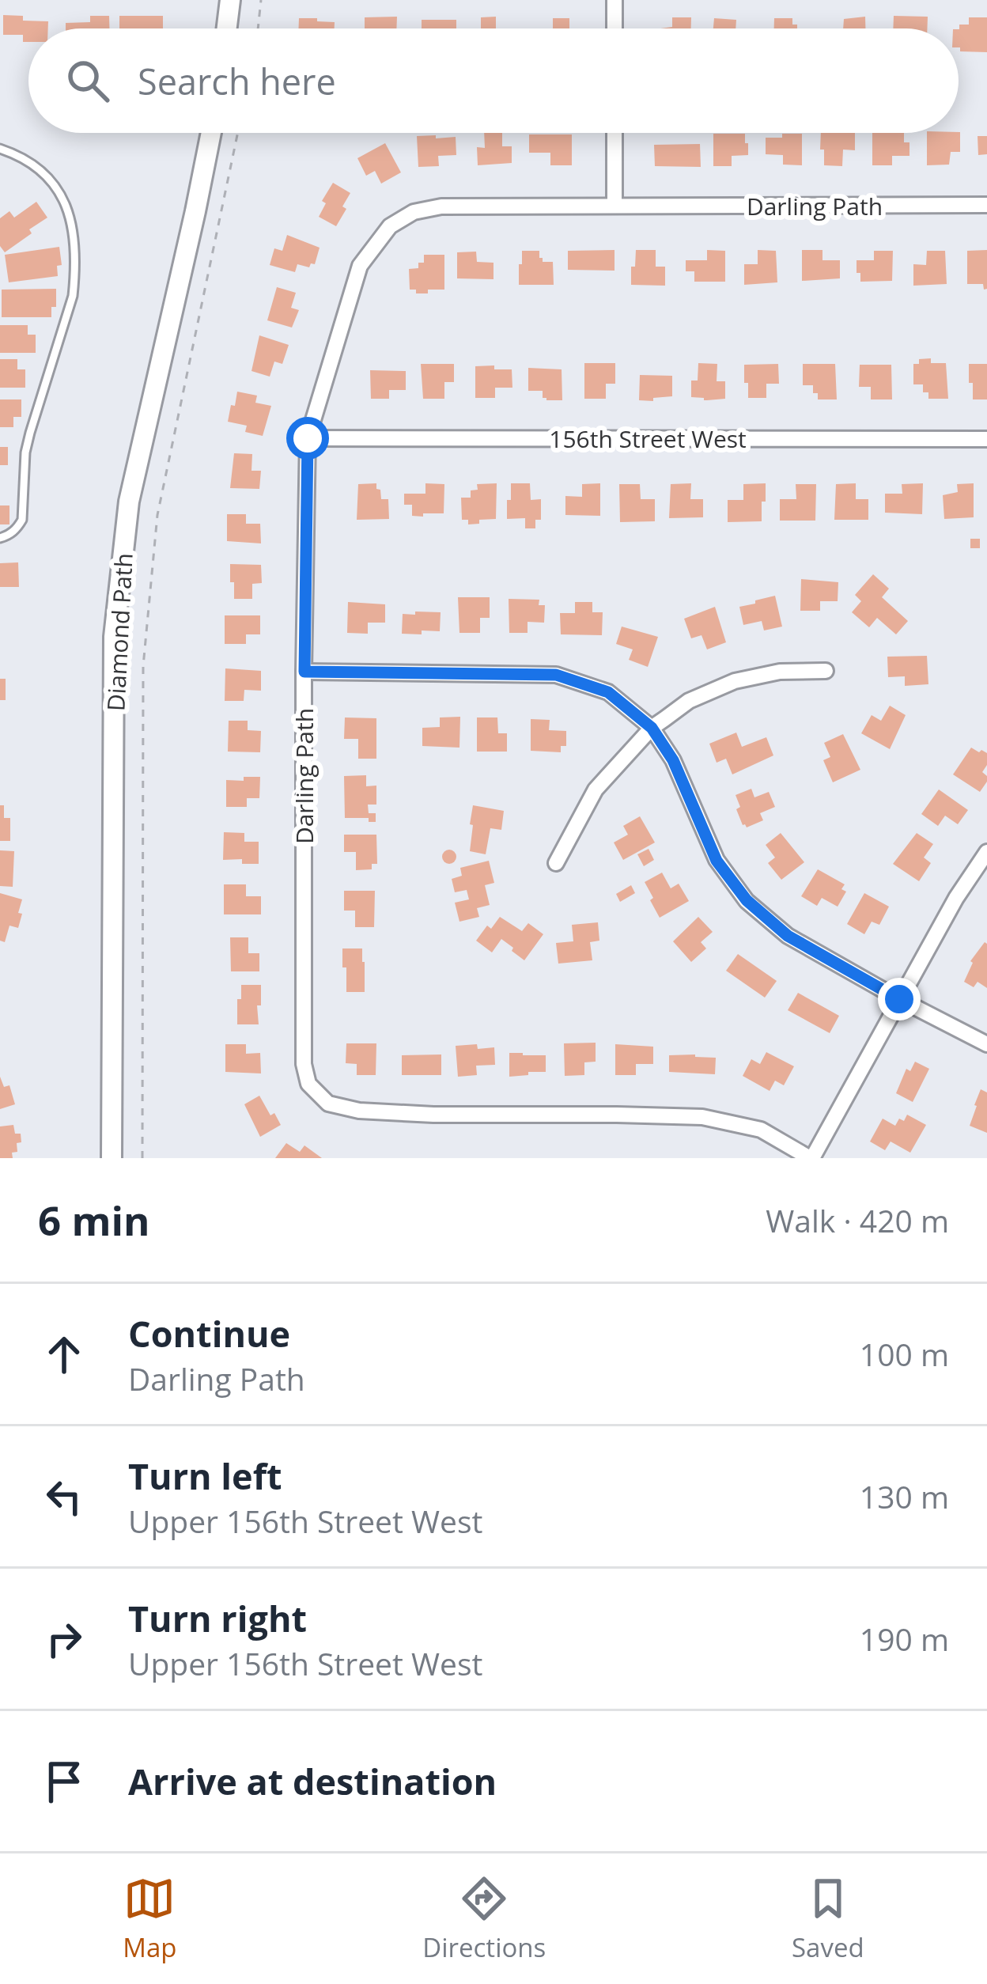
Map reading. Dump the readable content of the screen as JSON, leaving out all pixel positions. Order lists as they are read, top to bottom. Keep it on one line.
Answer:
{"streets":{"street":["Darling Path","156th Street West","Diamond Path"]},"crossings":[["Darling Path","156th Street West"]],"page":{"search":"Search here","heading":["6 min","Walk · 420 m"],"list":[["Continue","Darling Path","100 m"],["Turn left","Upper 156th Street West","130 m"],["Turn right","Upper 156th Street West","190 m"],"Arrive at destination"],"nav":["Map","Directions","Saved"]}}
